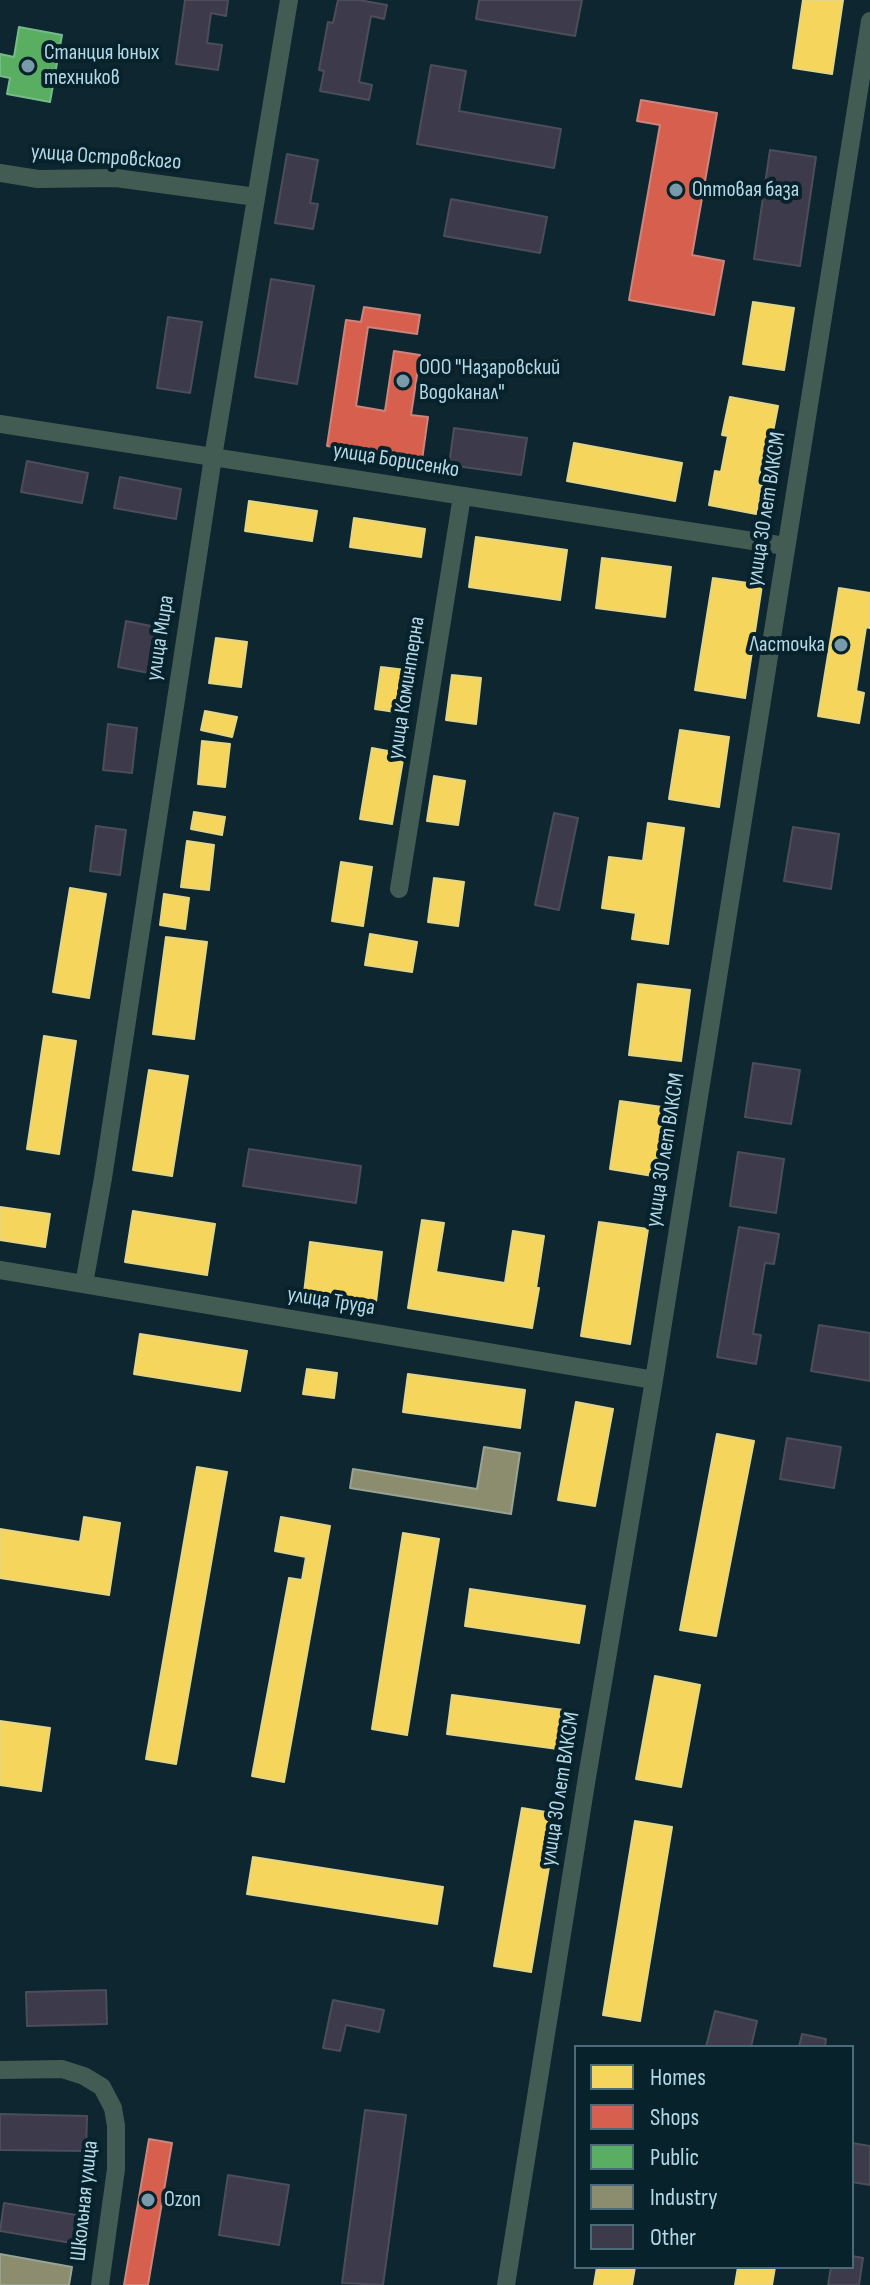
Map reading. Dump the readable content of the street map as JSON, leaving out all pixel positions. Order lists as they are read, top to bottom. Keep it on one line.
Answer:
{"streets":{"street":["улица Островского","улица Борисенко","улица 30 лет ВЛКСМ","улица Мира","улица Коминтерна","улица Труда","Школьная улица"]},"crossings":[["улица Островского","улица Мира"],["улица Борисенко","улица 30 лет ВЛКСМ"],["улица Борисенко","улица Мира"],["улица Борисенко","улица Коминтерна"],["улица 30 лет ВЛКСМ","улица Труда"],["улица Мира","улица Труда"]],"places":["Станция юных техников","Оптовая база","ООО \"Назаровский Водоканал\"","Ласточка","Ozon"],"legend":["Homes","Shops","Public","Industry","Other"]}
